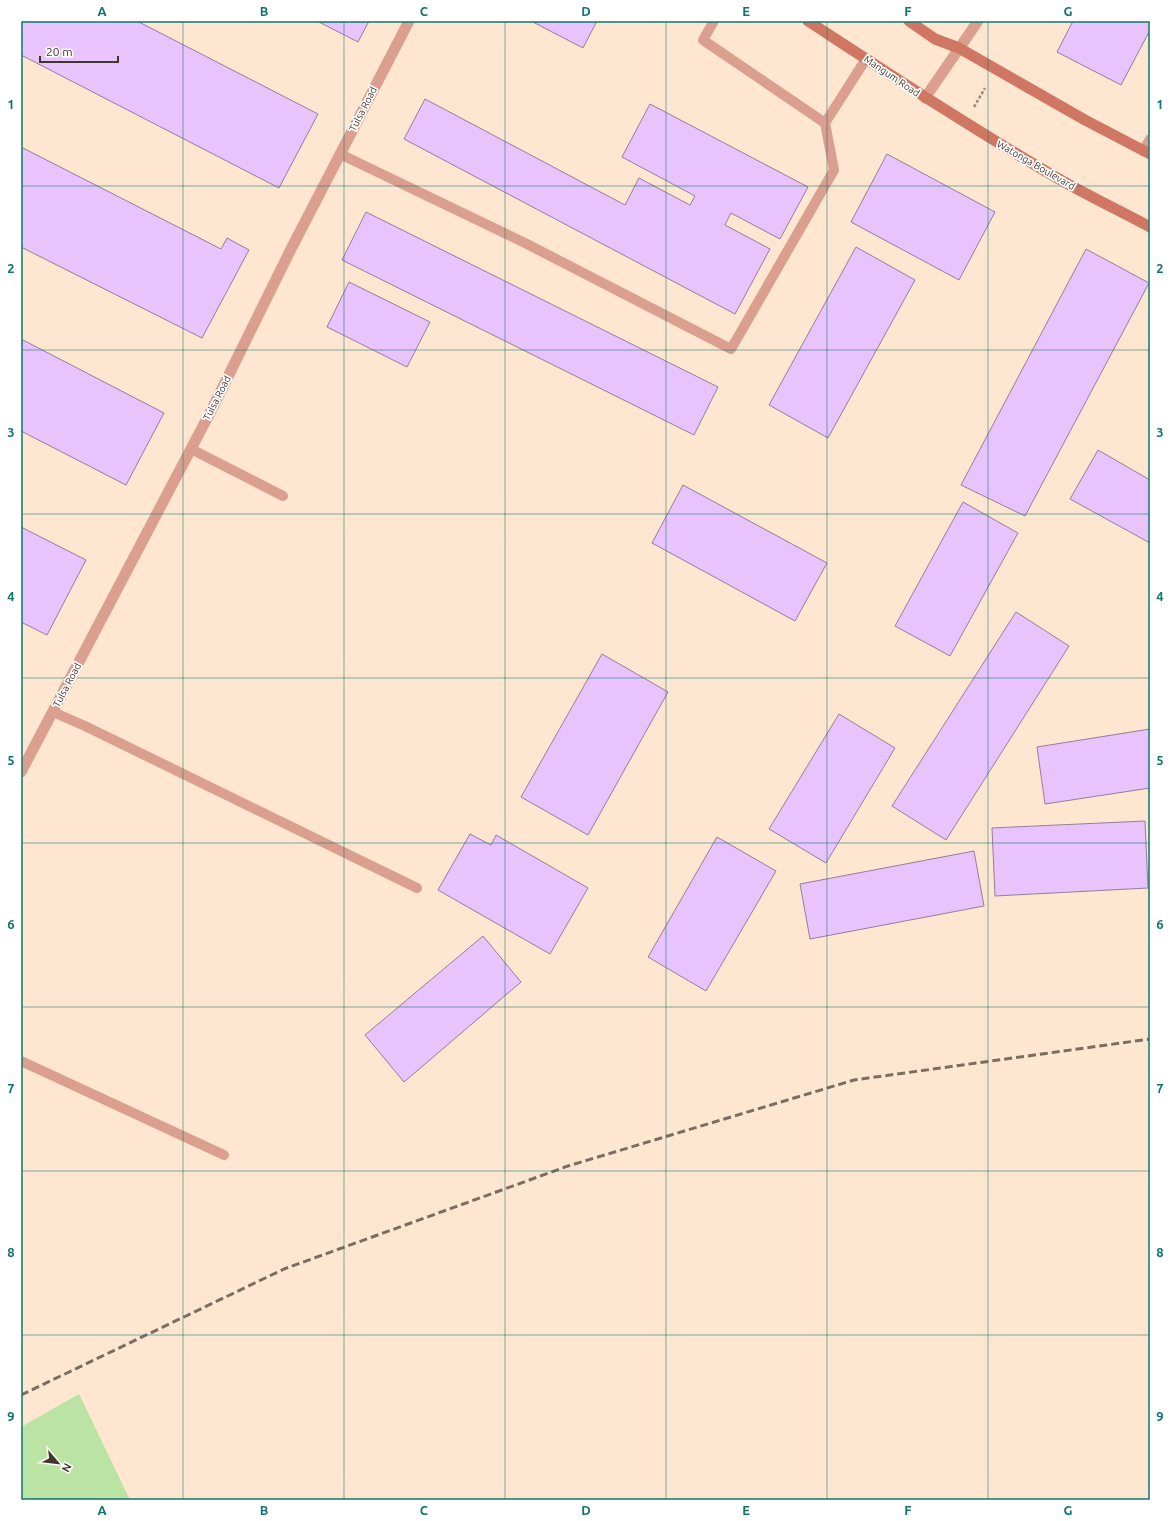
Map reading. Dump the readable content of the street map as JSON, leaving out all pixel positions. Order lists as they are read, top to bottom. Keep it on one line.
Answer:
{"streets":{"main road":["Mangum Road","Watonga Boulevard"],"street":["Tulsa Road"]},"crossings":[["Mangum Road","Watonga Boulevard"]],"scale_bar":"20 m","north":"bottom right","grid":{"columns":["A","B","C","D","E","F","G"],"rows":["1","2","3","4","5","6","7","8","9"]}}
